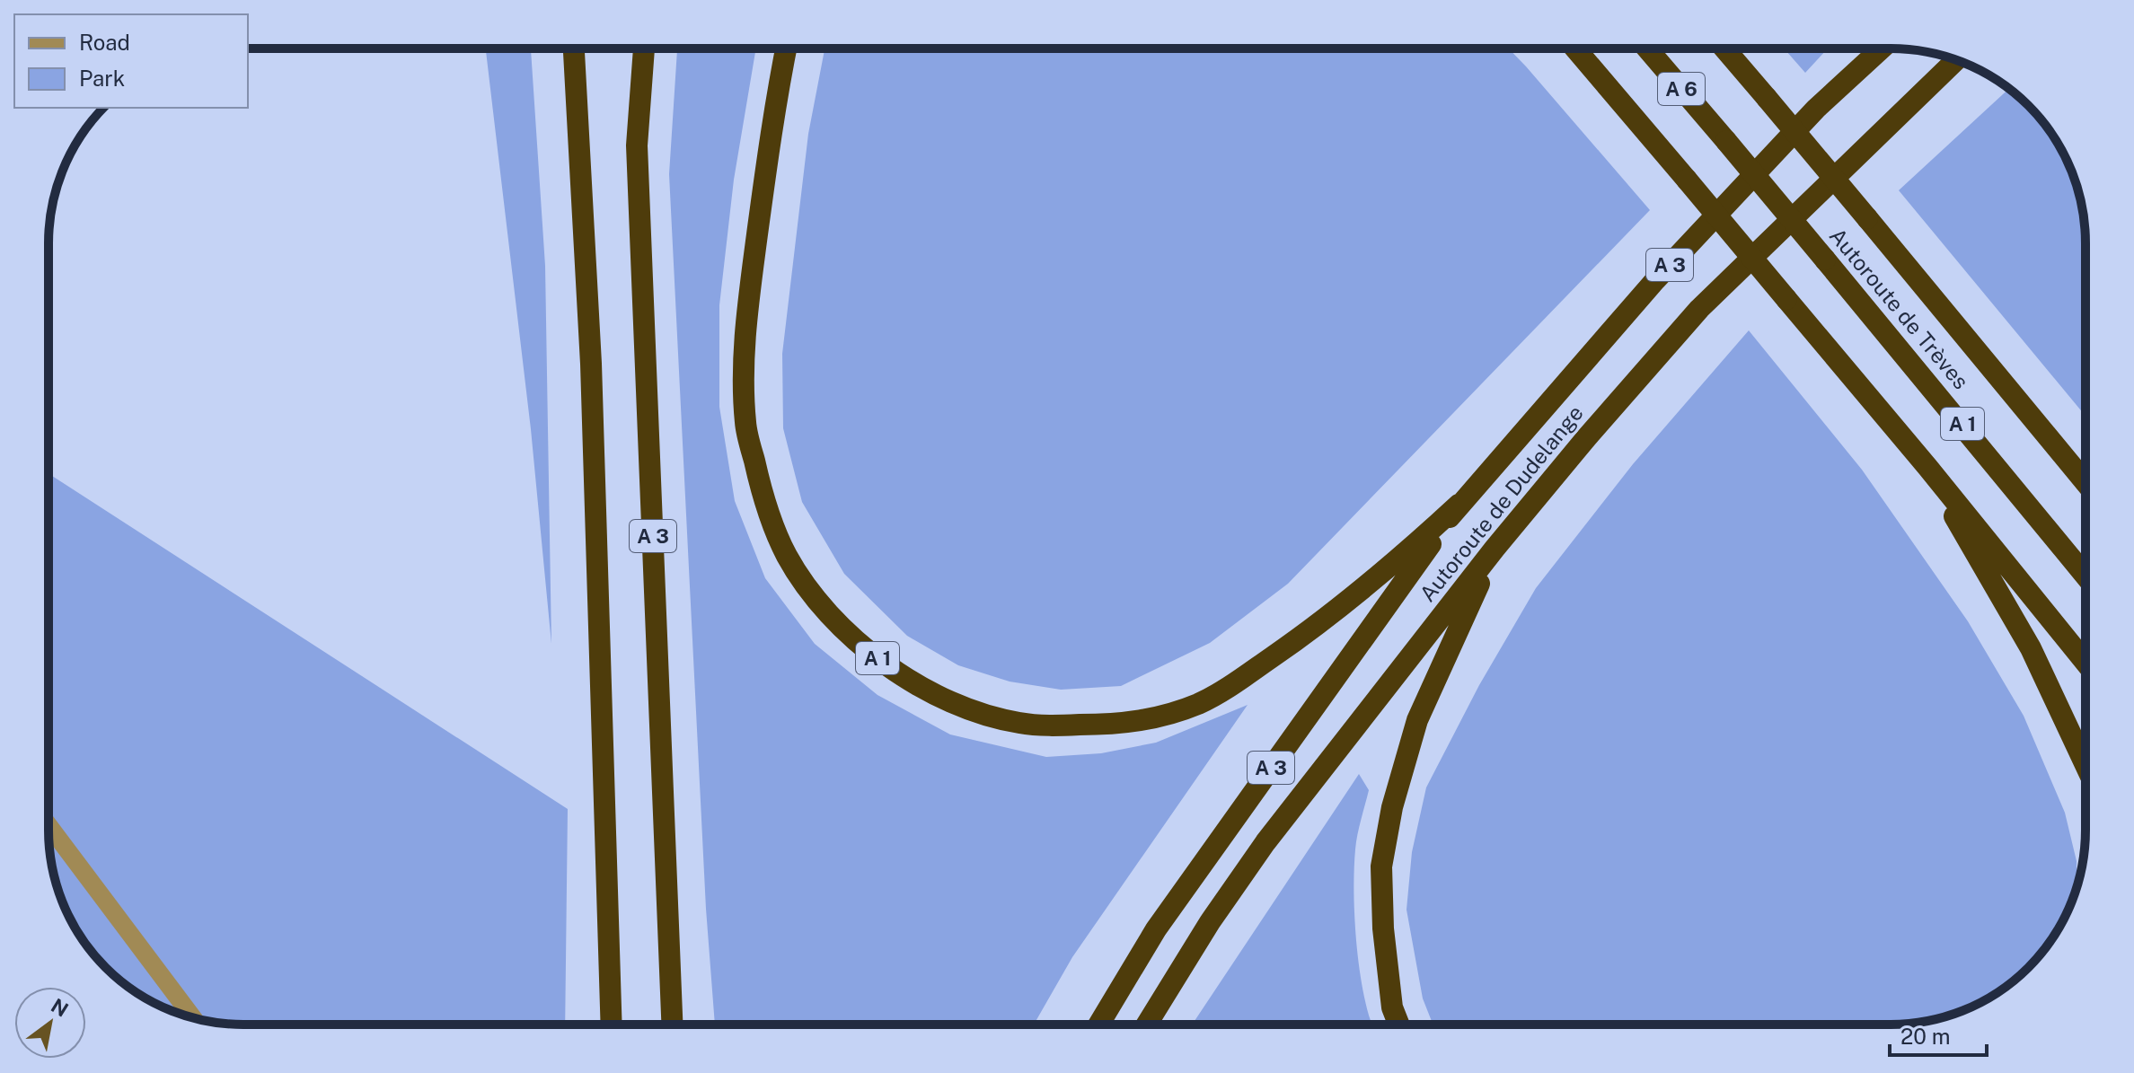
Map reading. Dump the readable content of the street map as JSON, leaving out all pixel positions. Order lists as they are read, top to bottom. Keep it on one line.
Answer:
{"streets":{"highway":["A 6","A 3","Autoroute de Trèves","A 1","Autoroute de Dudelange"]},"crossings":[["A 6","Autoroute de Trèves"],["A 3","Autoroute de Dudelange"],["A 1","Autoroute de Dudelange"]],"legend":["Road","Park"],"scale_bar":"20 m","north":"top right"}
